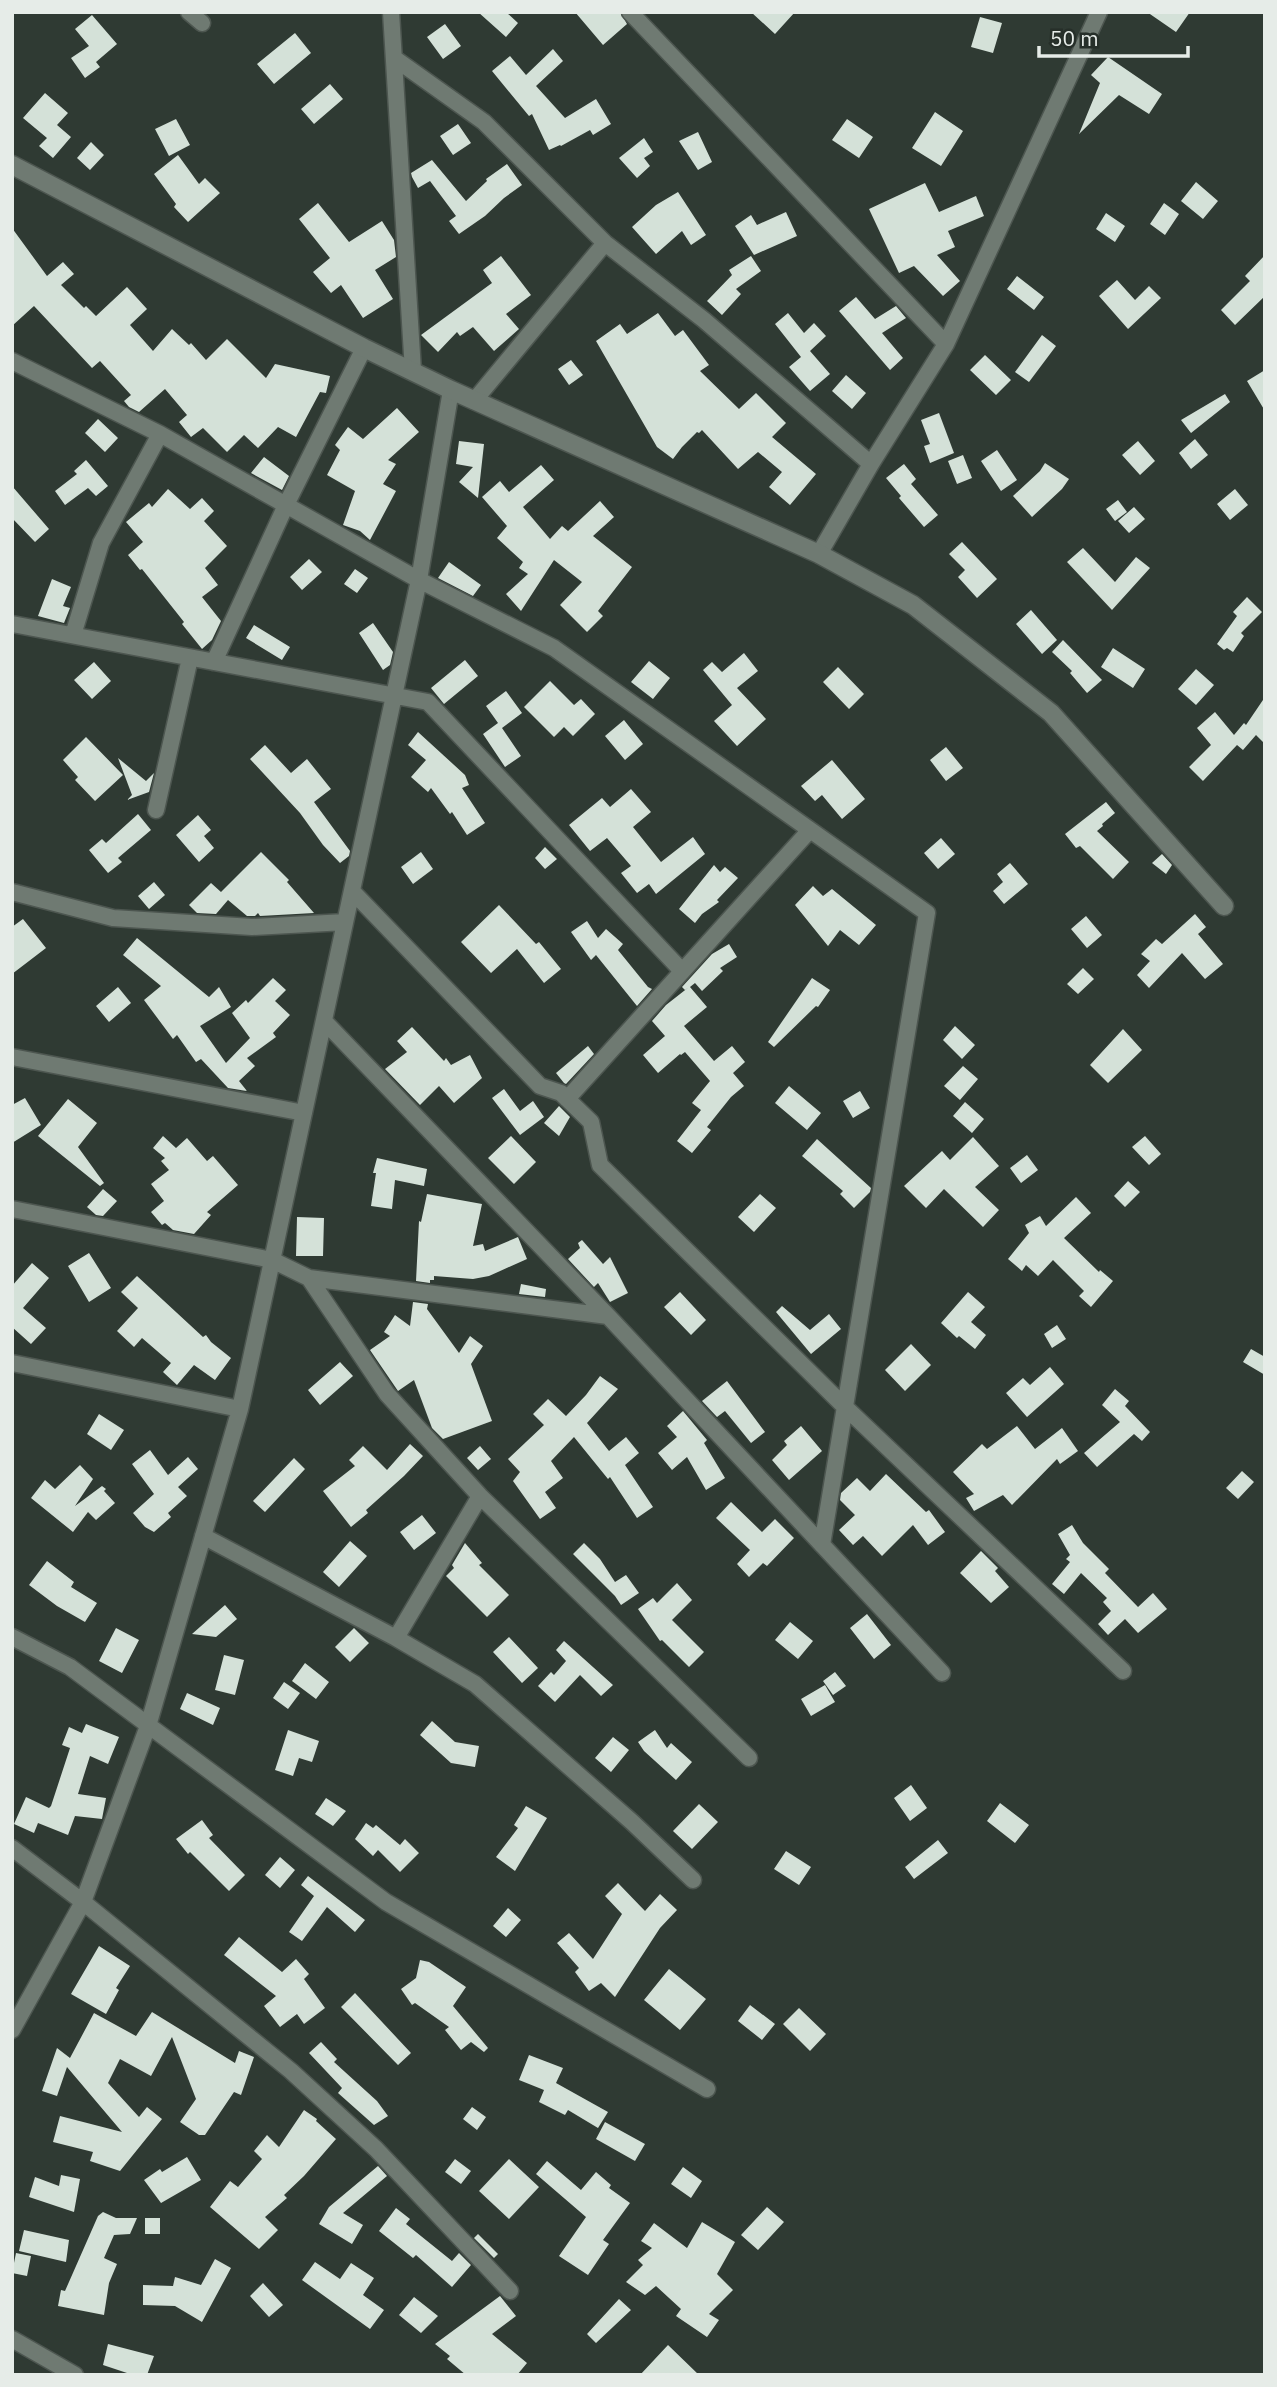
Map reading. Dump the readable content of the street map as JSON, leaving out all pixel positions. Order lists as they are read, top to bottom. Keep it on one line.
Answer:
{"scale_bar":"50 m"}
